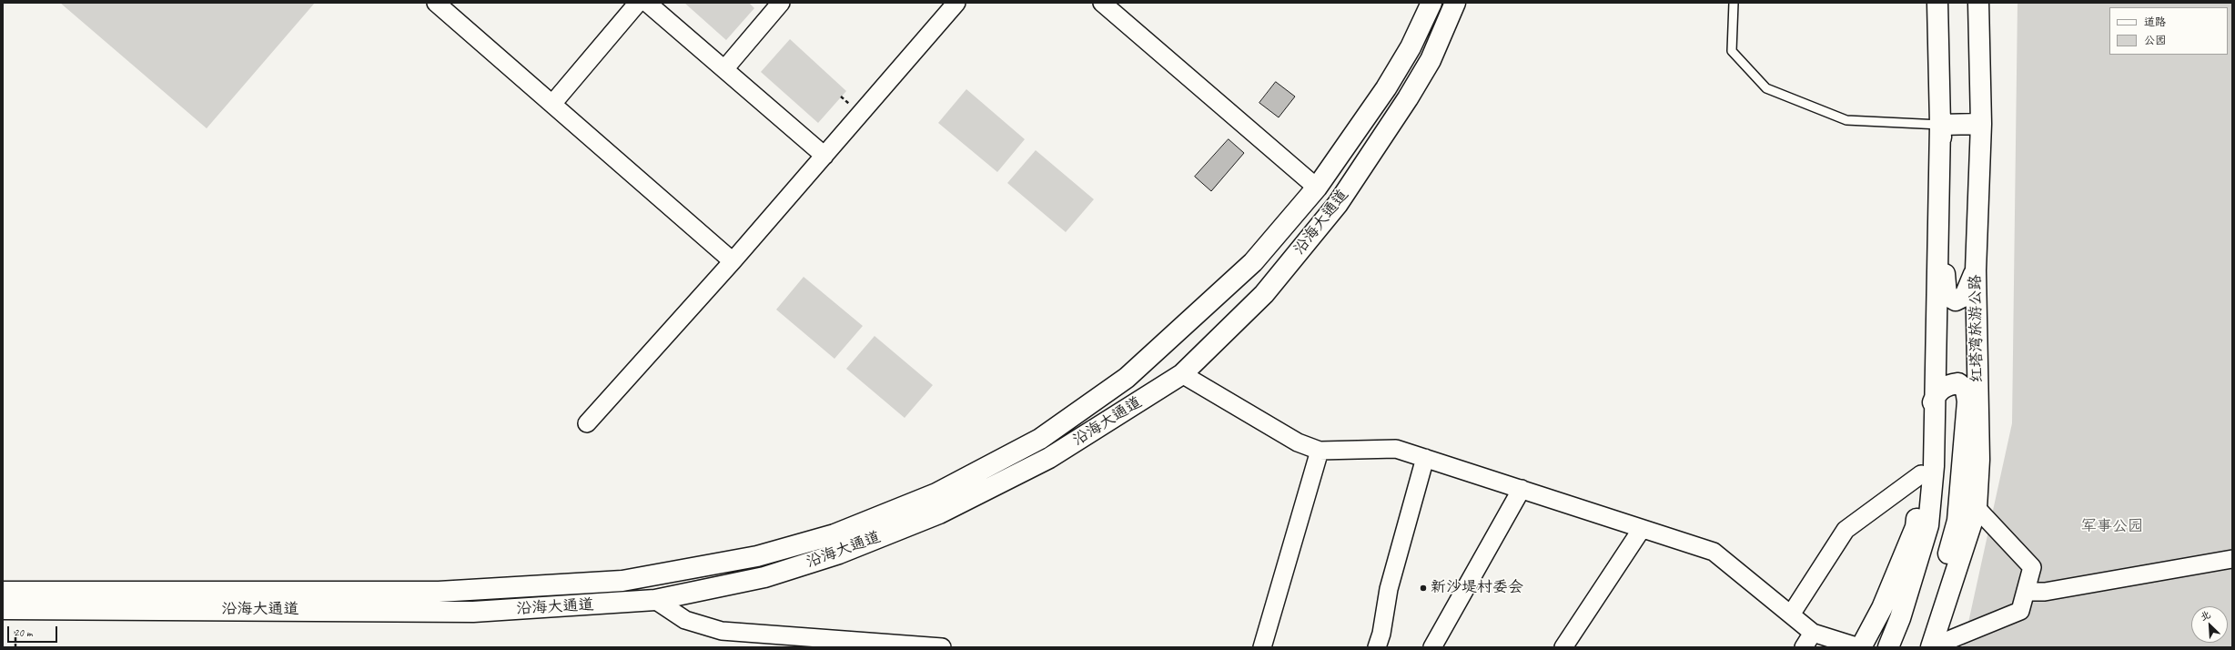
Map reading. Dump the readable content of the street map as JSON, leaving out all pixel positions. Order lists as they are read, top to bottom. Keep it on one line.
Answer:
{"streets":{"main road":["沿海大通道","红塔湾旅游公路"]},"parks":["军事公园"],"places":["新沙堤村委会"],"legend":["道路","公园"],"scale_bar":"20 m","north":"top left"}
